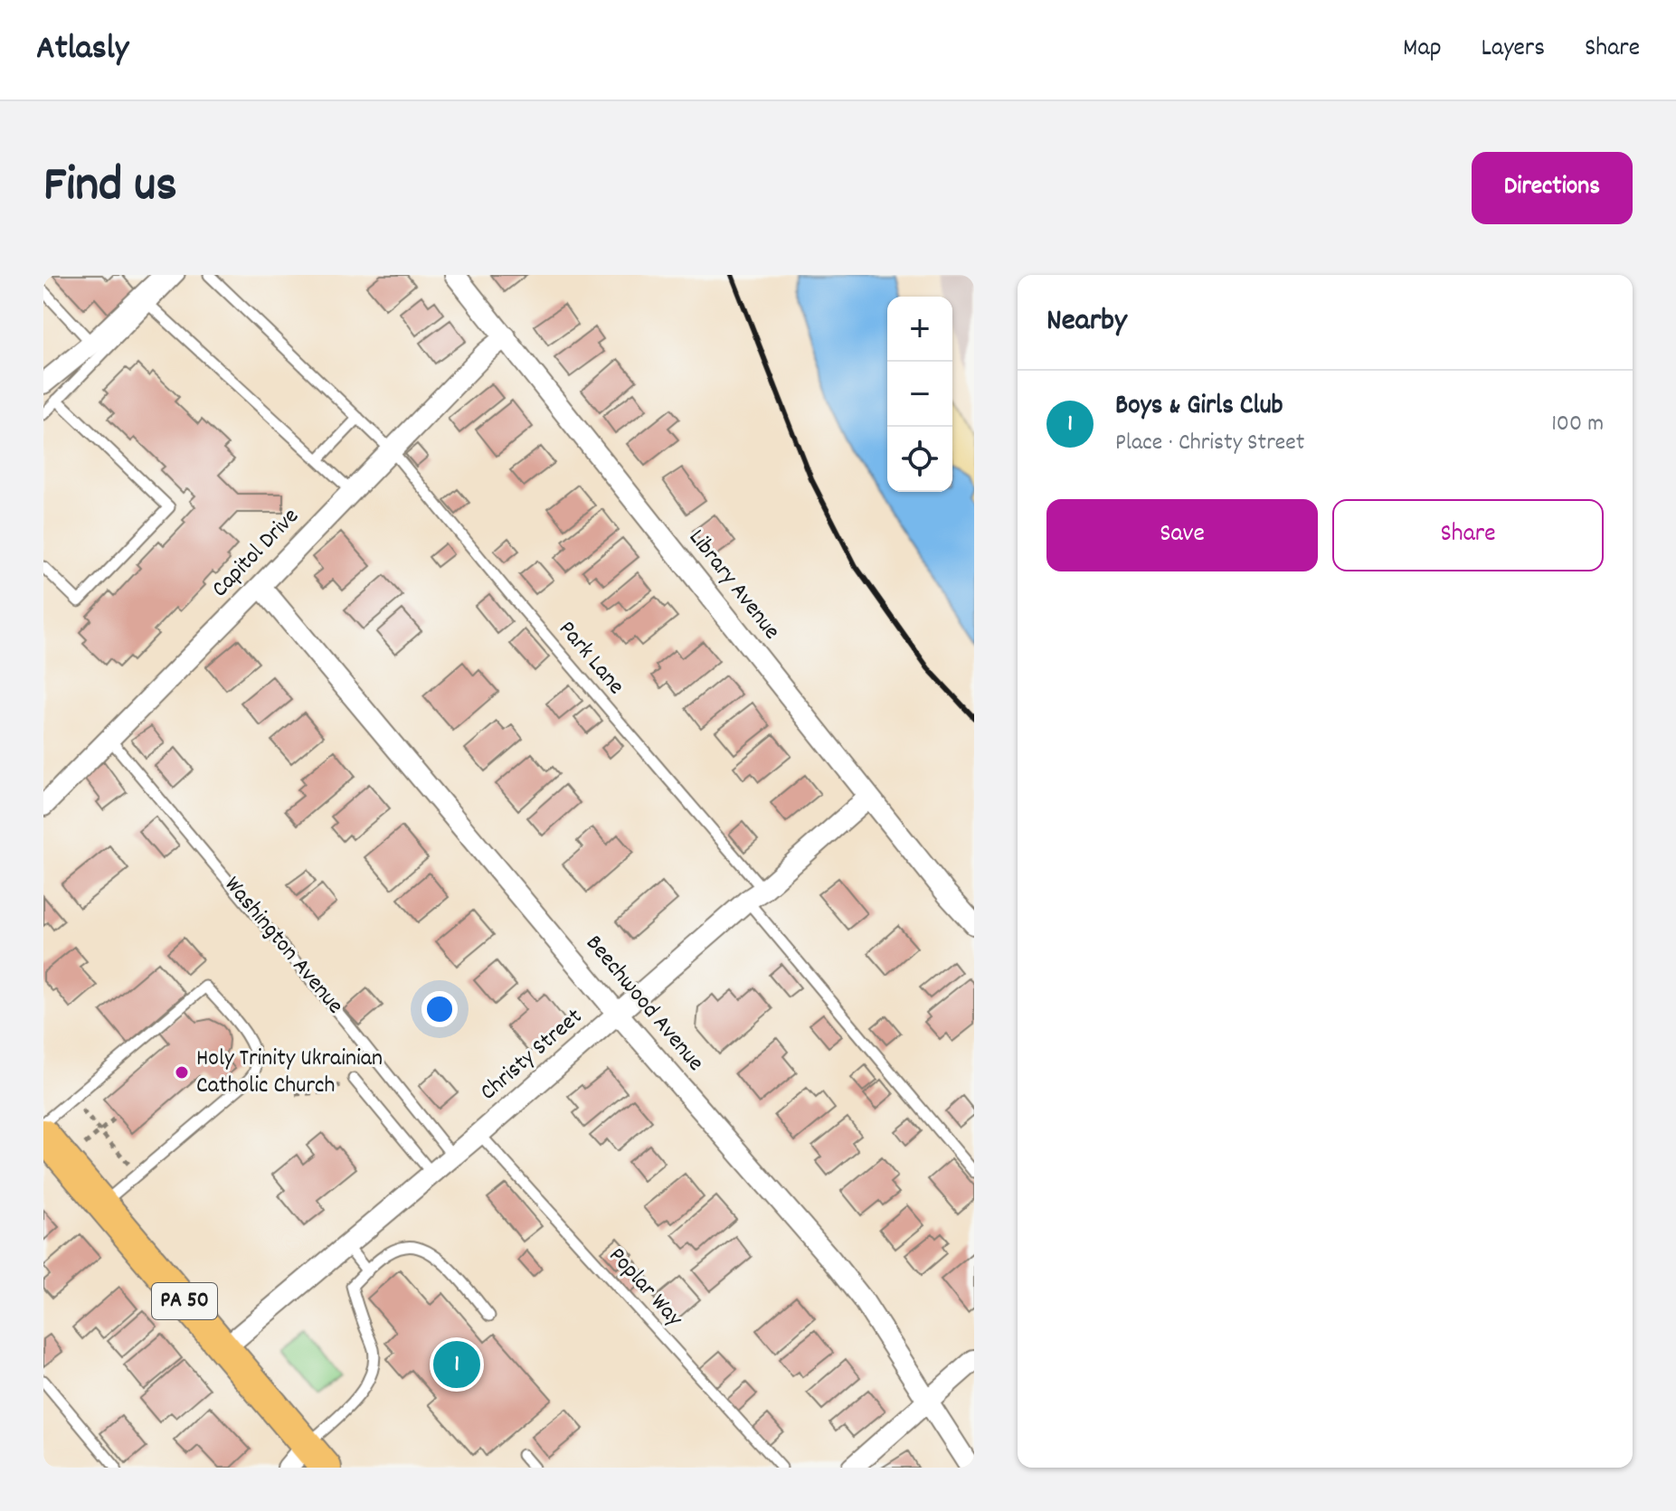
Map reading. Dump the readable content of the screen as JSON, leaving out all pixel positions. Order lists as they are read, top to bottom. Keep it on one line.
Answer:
{"streets":{"main road":["PA 50"],"street":["Capitol Drive","Library Avenue","Beechwood Avenue","Christy Street"],"lane":["Park Lane","Washington Avenue","Poplar Way"]},"crossings":[["Capitol Drive","Library Avenue"],["Capitol Drive","Park Lane"],["Capitol Drive","Washington Avenue"],["Capitol Drive","Beechwood Avenue"],["Library Avenue","Christy Street"],["Park Lane","Christy Street"],["Washington Avenue","Christy Street"],["Beechwood Avenue","Christy Street"],["Christy Street","Poplar Way"],["Christy Street","PA 50"]],"places":["Holy Trinity Ukrainian Catholic Church"],"page":{"header":"Atlasly","nav":["Map","Layers","Share"],"title":"Find us","buttons":["Directions",["Save","Share"]],"heading":"Nearby","map_buttons":["+","−"],"list":[{"mark":"1","name":"Boys & Girls Club","note":"Place · Christy Street","value":"100 m"}],"pins":"1"}}
